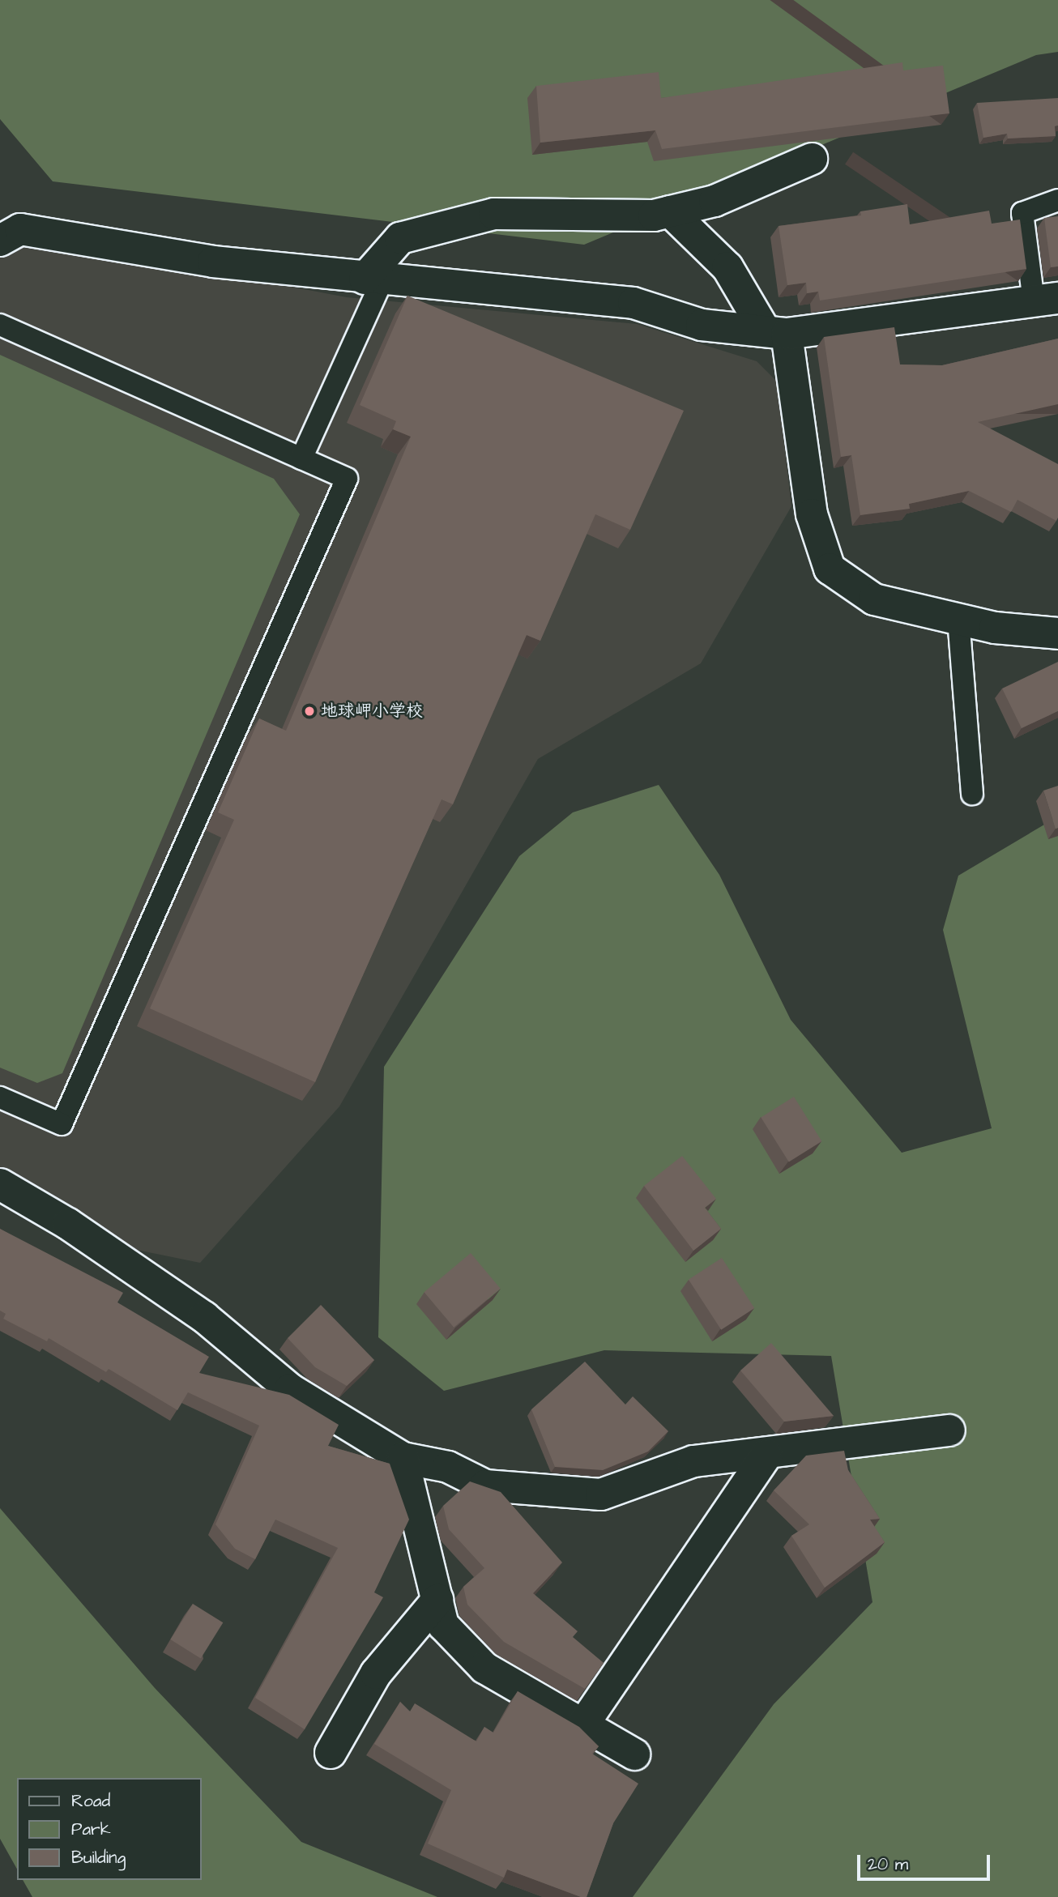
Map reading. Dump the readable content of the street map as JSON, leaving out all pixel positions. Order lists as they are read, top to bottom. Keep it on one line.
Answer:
{"places":["地球岬小学校"],"legend":["Road","Park","Building"],"scale_bar":"20 m"}
